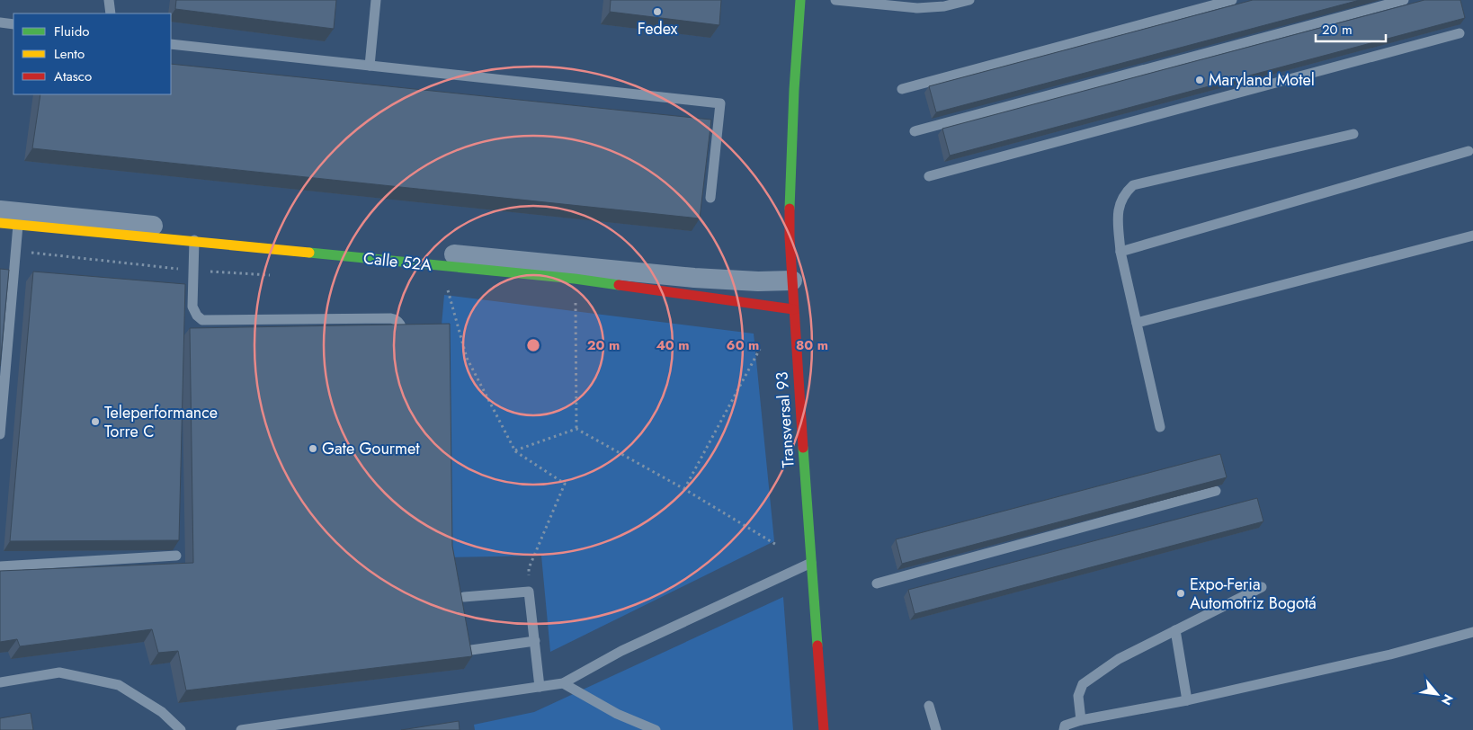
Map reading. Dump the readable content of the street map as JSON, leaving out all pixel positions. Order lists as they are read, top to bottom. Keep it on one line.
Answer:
{"streets":{"main road":["Calle 52A","Transversal 93"]},"crossings":[["Calle 52A","Transversal 93"]],"places":["Fedex","Maryland Motel","Teleperformance Torre C","Gate Gourmet","Expo-Feria Automotriz Bogotá"],"legend":["Fluido","Lento","Atasco"],"scale_bar":"20 m","north":"bottom right","rings":["20 m","40 m","60 m","80 m"]}
